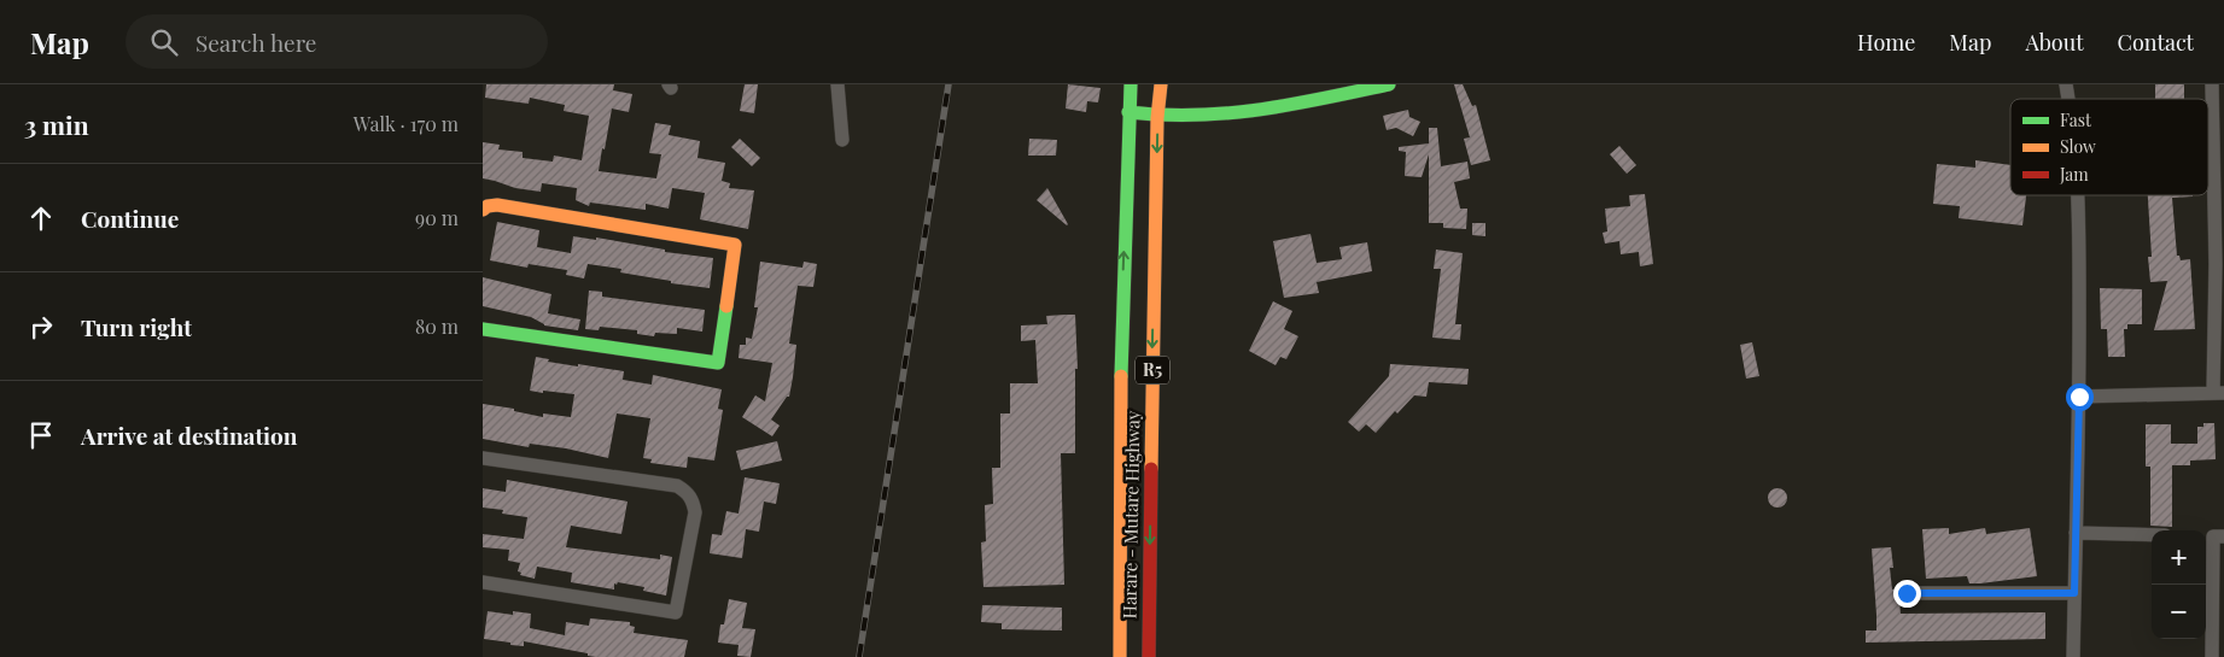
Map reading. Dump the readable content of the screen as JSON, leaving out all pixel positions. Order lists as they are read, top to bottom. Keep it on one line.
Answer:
{"streets":{"main road":["R5","Harare - Mutare Highway"]},"legend":["Fast","Slow","Jam"],"page":{"header":"Map","search":"Search here","nav":["Home","Map","About","Contact"],"heading":["3 min","Walk · 170 m"],"list":[["Continue","90 m"],["Turn right","80 m"],"Arrive at destination"],"map_buttons":["+","−"]}}
